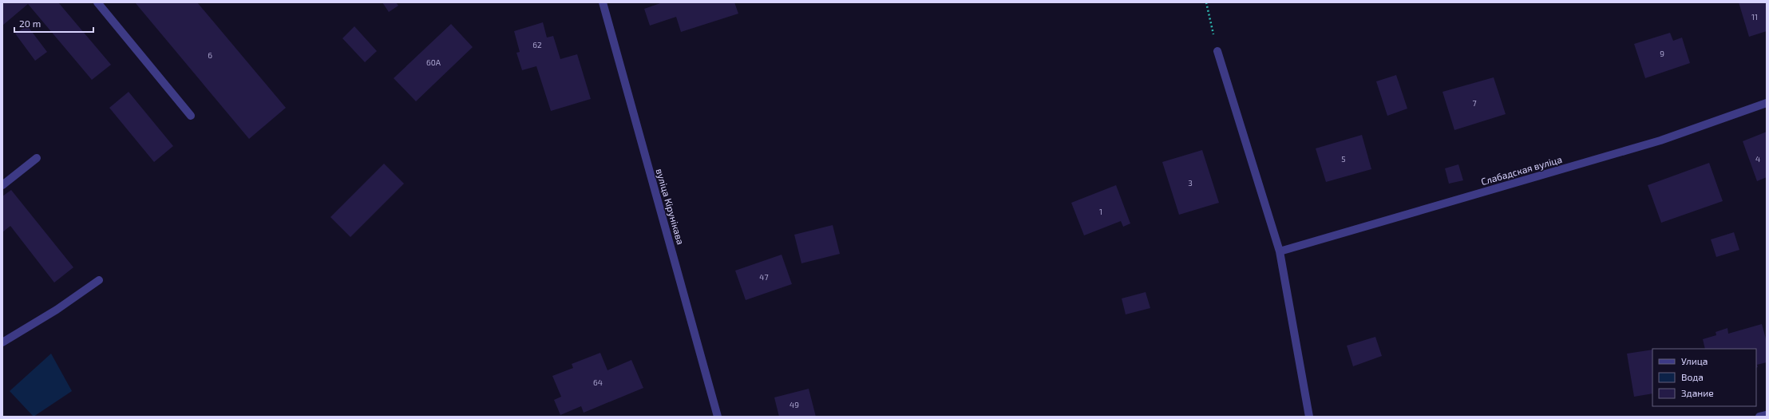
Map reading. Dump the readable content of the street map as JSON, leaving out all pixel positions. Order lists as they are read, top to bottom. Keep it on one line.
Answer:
{"streets":{"street":["Слабадская вуліца","вуліца Кірунікава"]},"house_numbers":["11","62","9","6","60А","7","5","4","3","1","47","64","49"],"legend":["Улица","Вода","Здание"],"scale_bar":"20 m"}
